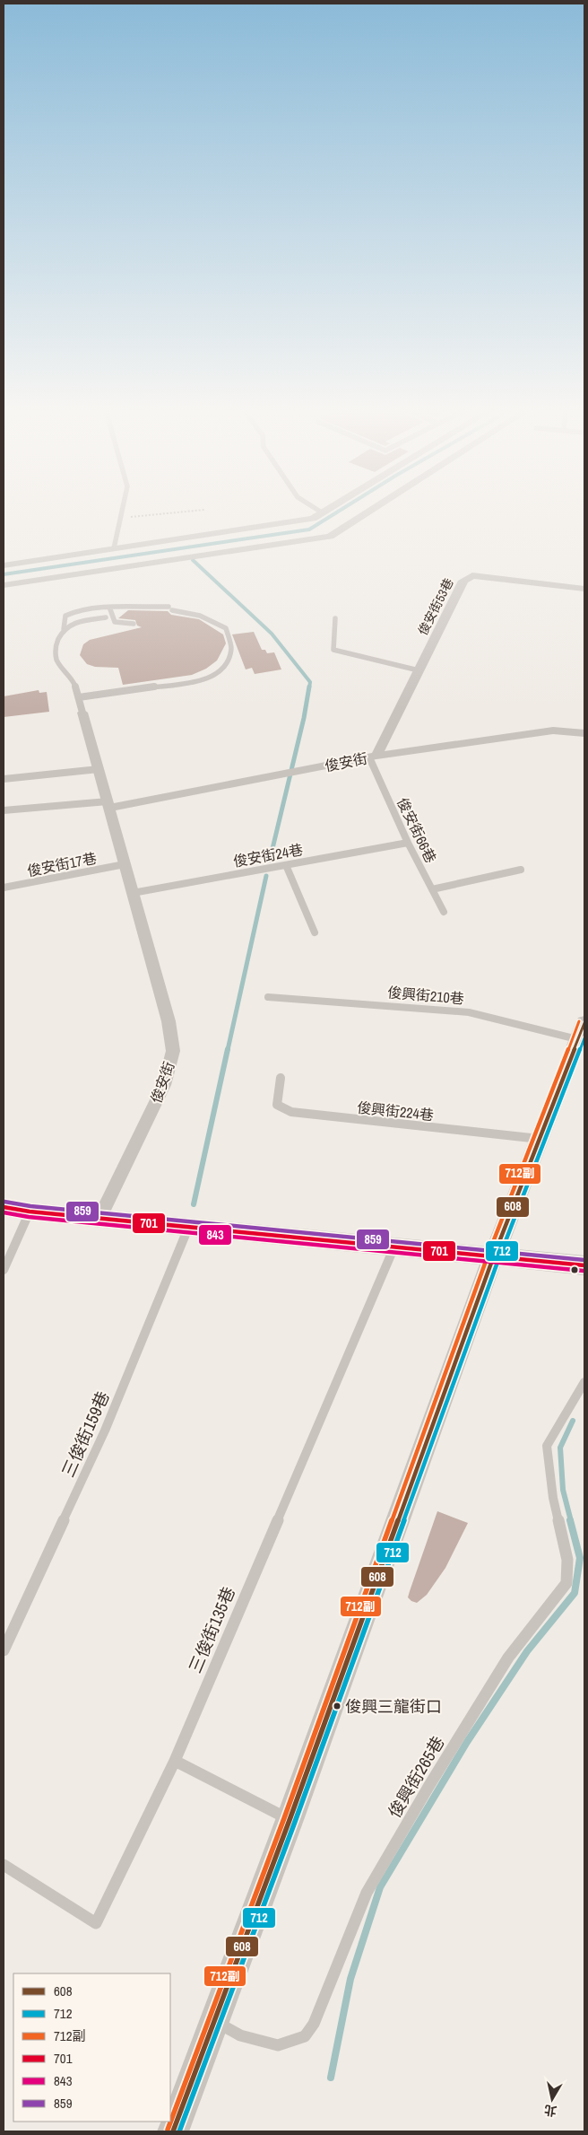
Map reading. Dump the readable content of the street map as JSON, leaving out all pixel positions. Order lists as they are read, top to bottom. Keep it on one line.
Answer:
{"streets":{"street":["俊安街53巷","俊安街"],"lane":["俊安街66巷","俊安街24巷","俊安街17巷","俊興街210巷","俊興街224巷","三俊街159巷","三俊街135巷","俊興街265巷"]},"crossings":[["俊安街53巷","俊安街"],["俊安街53巷","俊安街66巷"],["俊安街","俊安街66巷"],["俊安街","俊安街24巷"],["俊安街","俊安街17巷"],["俊安街66巷","俊安街24巷"]],"places":["俊興三龍街口"],"lines":["transit line 712副","transit line 608","transit line 712","transit line 859","transit line 701","transit line 843"],"legend":["608","712","712副","701","843","859"],"north":"bottom"}
